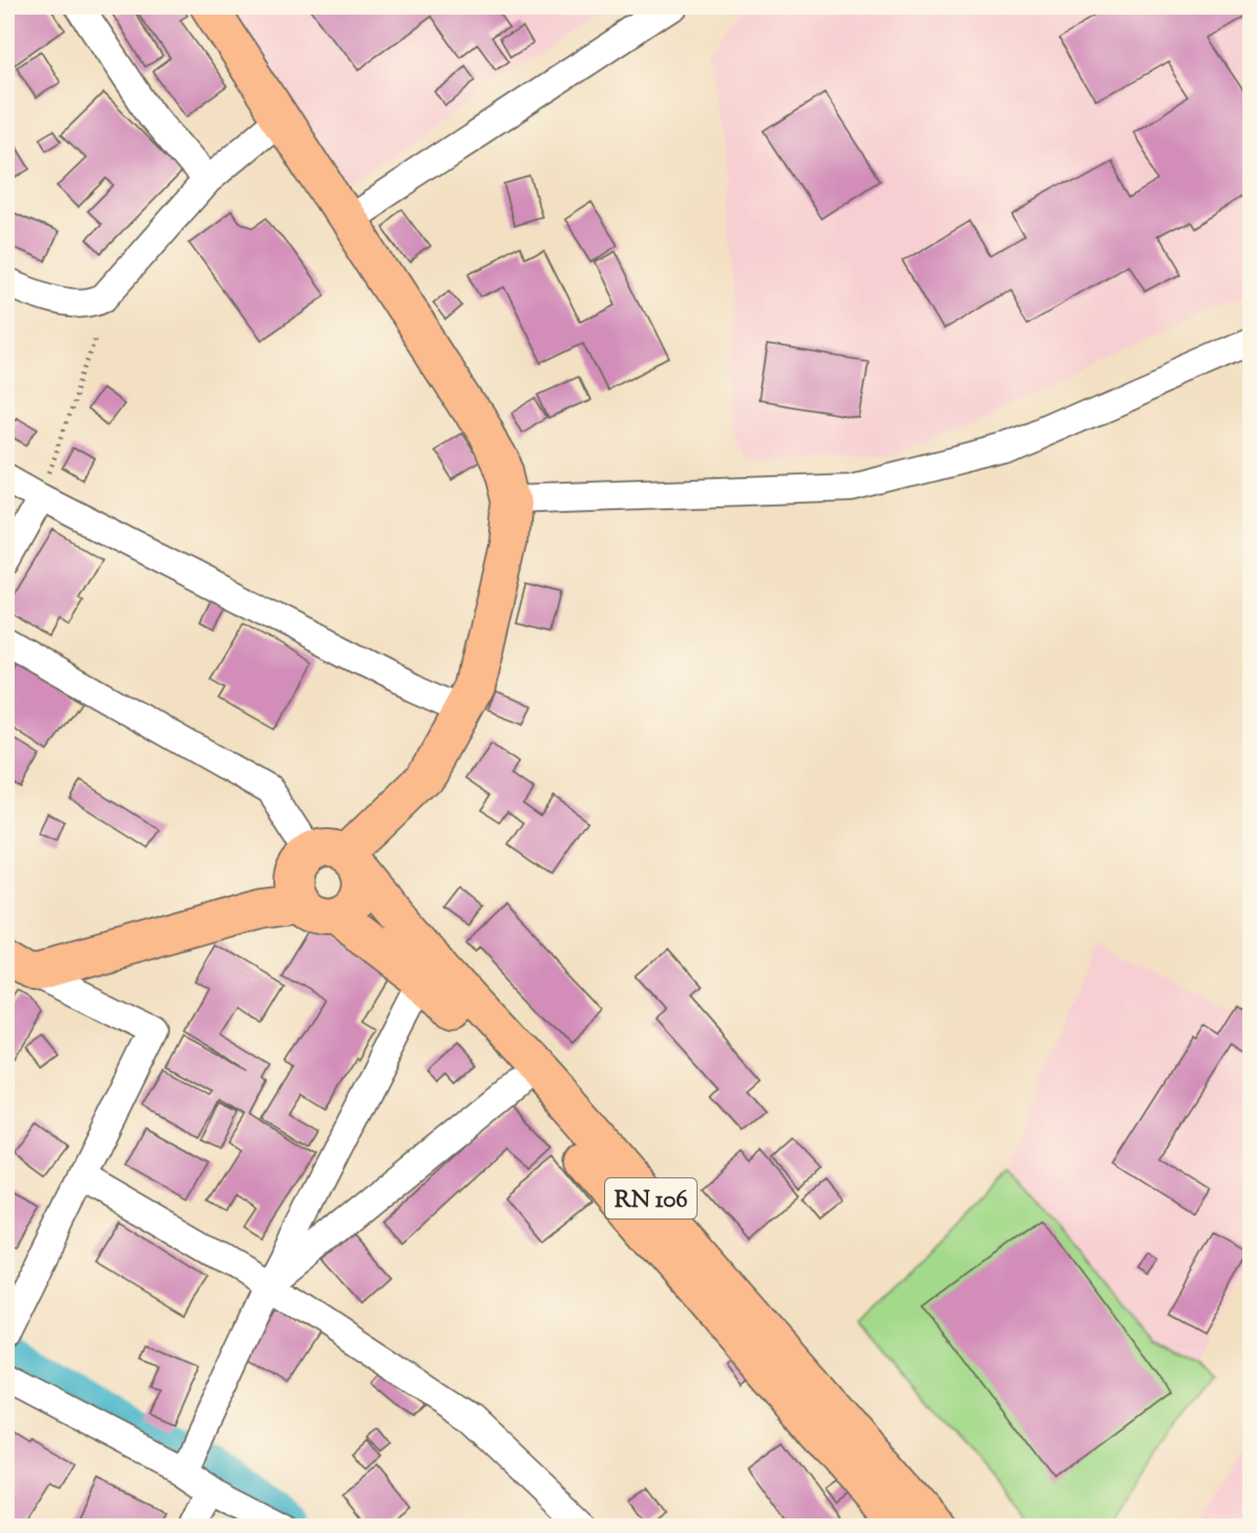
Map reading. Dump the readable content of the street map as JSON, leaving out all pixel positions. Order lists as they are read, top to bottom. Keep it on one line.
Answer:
{"streets":{"main road":["RN 106"]}}
